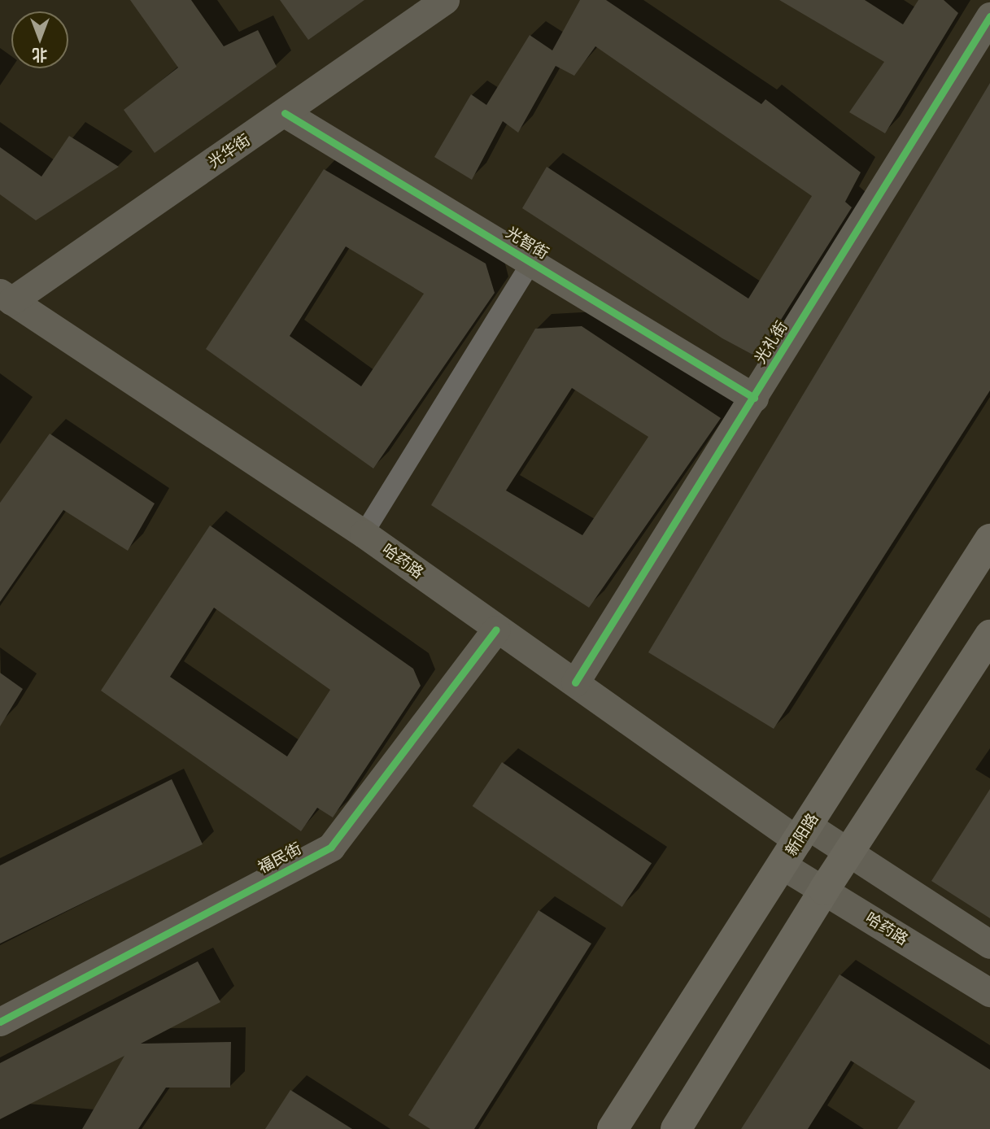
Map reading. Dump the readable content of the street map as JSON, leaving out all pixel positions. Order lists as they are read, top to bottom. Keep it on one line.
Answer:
{"streets":{"main road":["新阳路"],"street":["光华街","光智街","光礼街","哈药路","福民街"]},"crossings":[["光华街","光智街"],["光华街","哈药路"],["光智街","光礼街"],["光礼街","哈药路"],["哈药路","新阳路"],["哈药路","福民街"]],"north":"bottom"}
